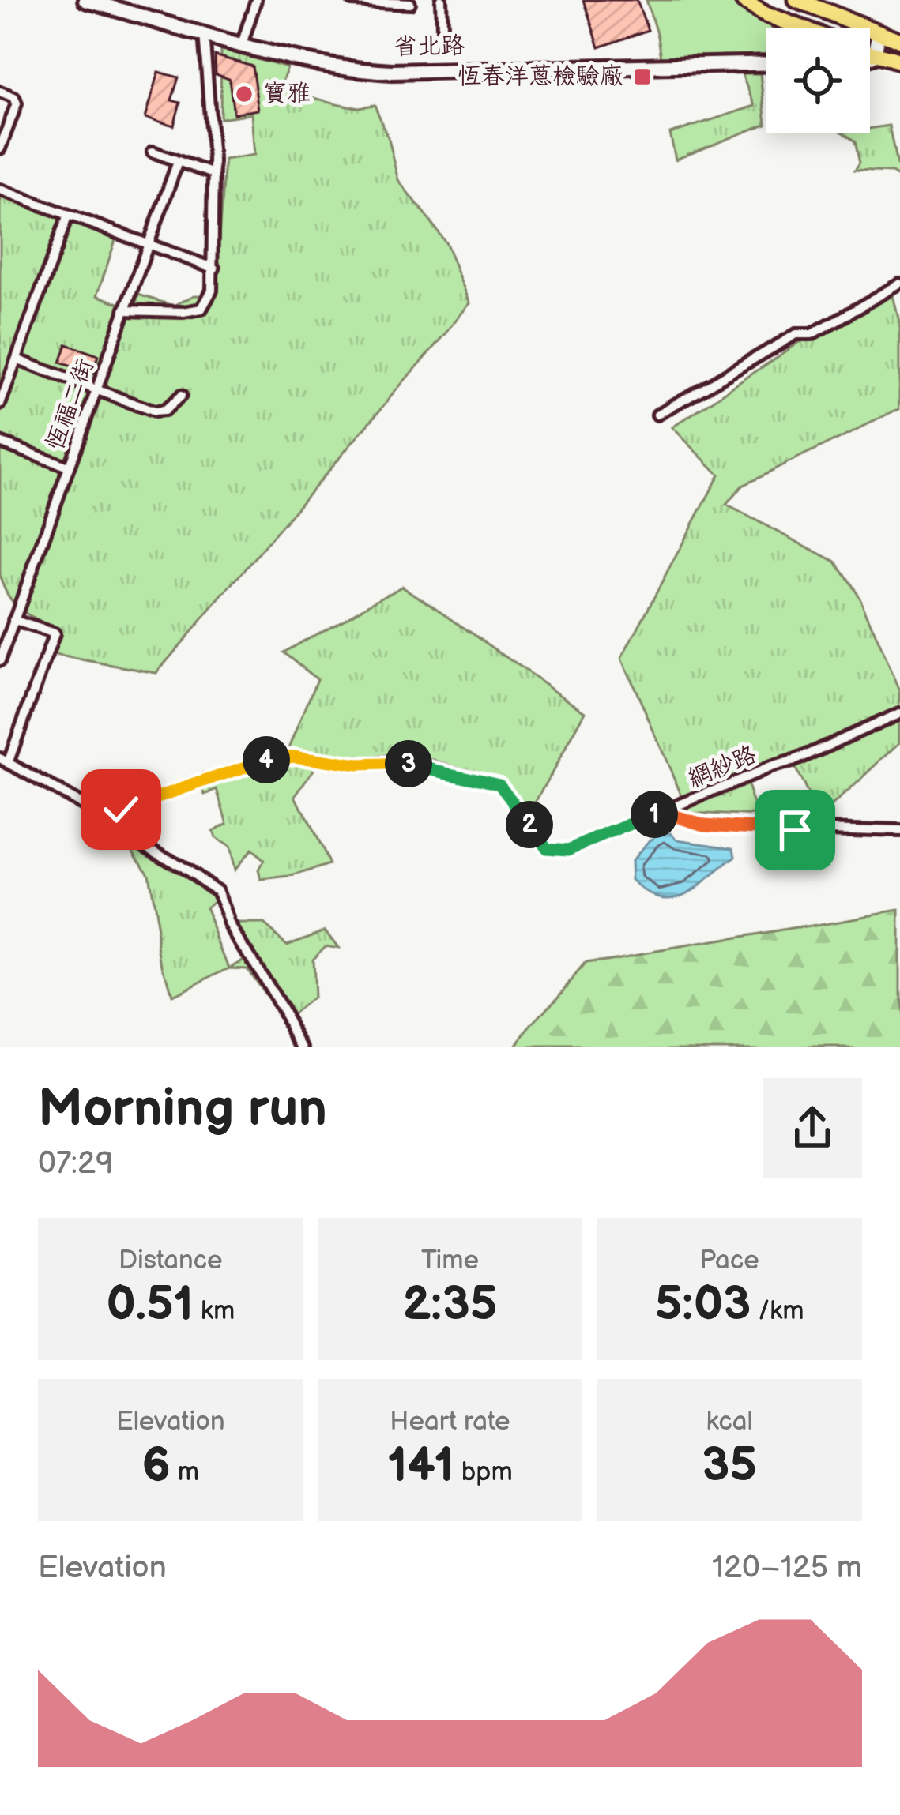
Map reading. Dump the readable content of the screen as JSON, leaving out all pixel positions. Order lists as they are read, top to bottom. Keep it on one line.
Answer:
{"streets":{"main road":["省北路"],"street":["恆福二街","網紗路"]},"places":{"transit":["恆春洋蔥檢驗廠"],"other":["寶雅"]},"page":{"pins":["4","3","1","2"],"heading":["Morning run","07:29"],"stats":[["Distance","0.51 km"],["Time","2:35"],["Pace","5:03 /km"],["Elevation","6 m"],["Heart rate","141 bpm"],["kcal","35"]],"chart":["Elevation","120–125 m"]}}
